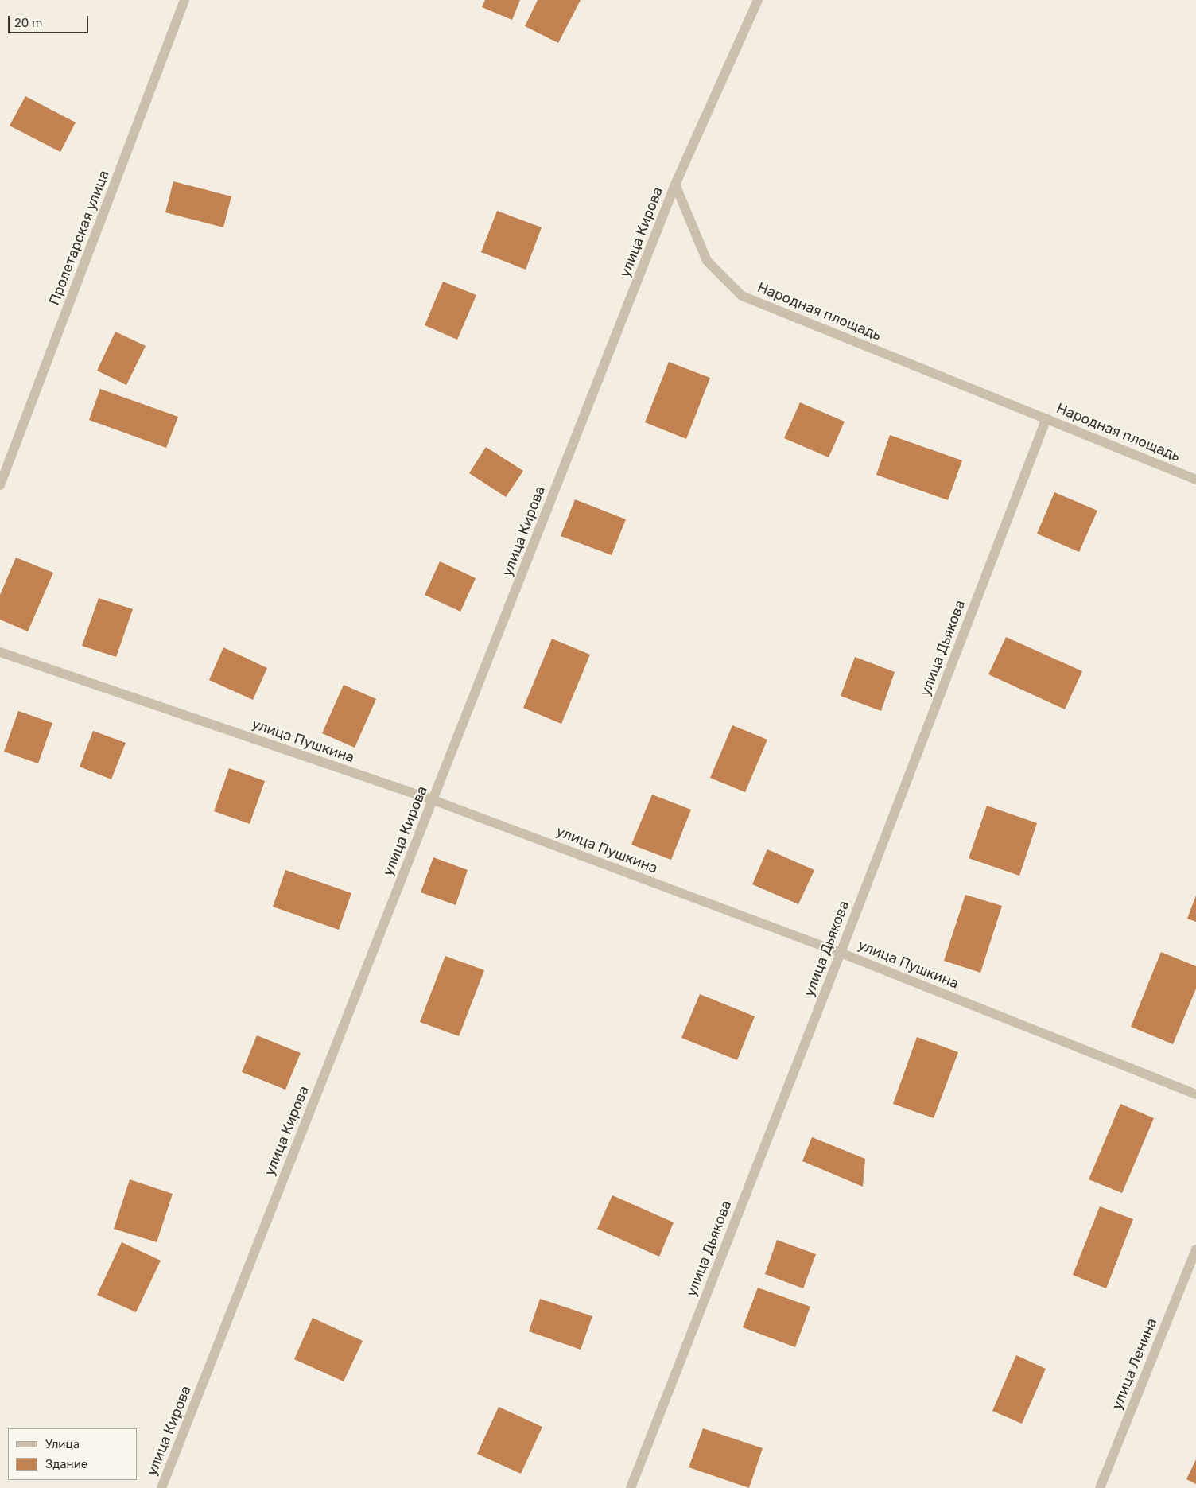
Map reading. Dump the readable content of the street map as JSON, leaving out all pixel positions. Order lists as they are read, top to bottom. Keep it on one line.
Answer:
{"streets":{"street":["улица Кирова","Пролетарская улица","Народная площадь","улица Дьякова","улица Пушкина","улица Ленина"]},"crossings":[["улица Кирова","Народная площадь"],["улица Кирова","улица Пушкина"],["Народная площадь","улица Дьякова"],["улица Дьякова","улица Пушкина"]],"legend":["Улица","Здание"],"scale_bar":"20 m"}
